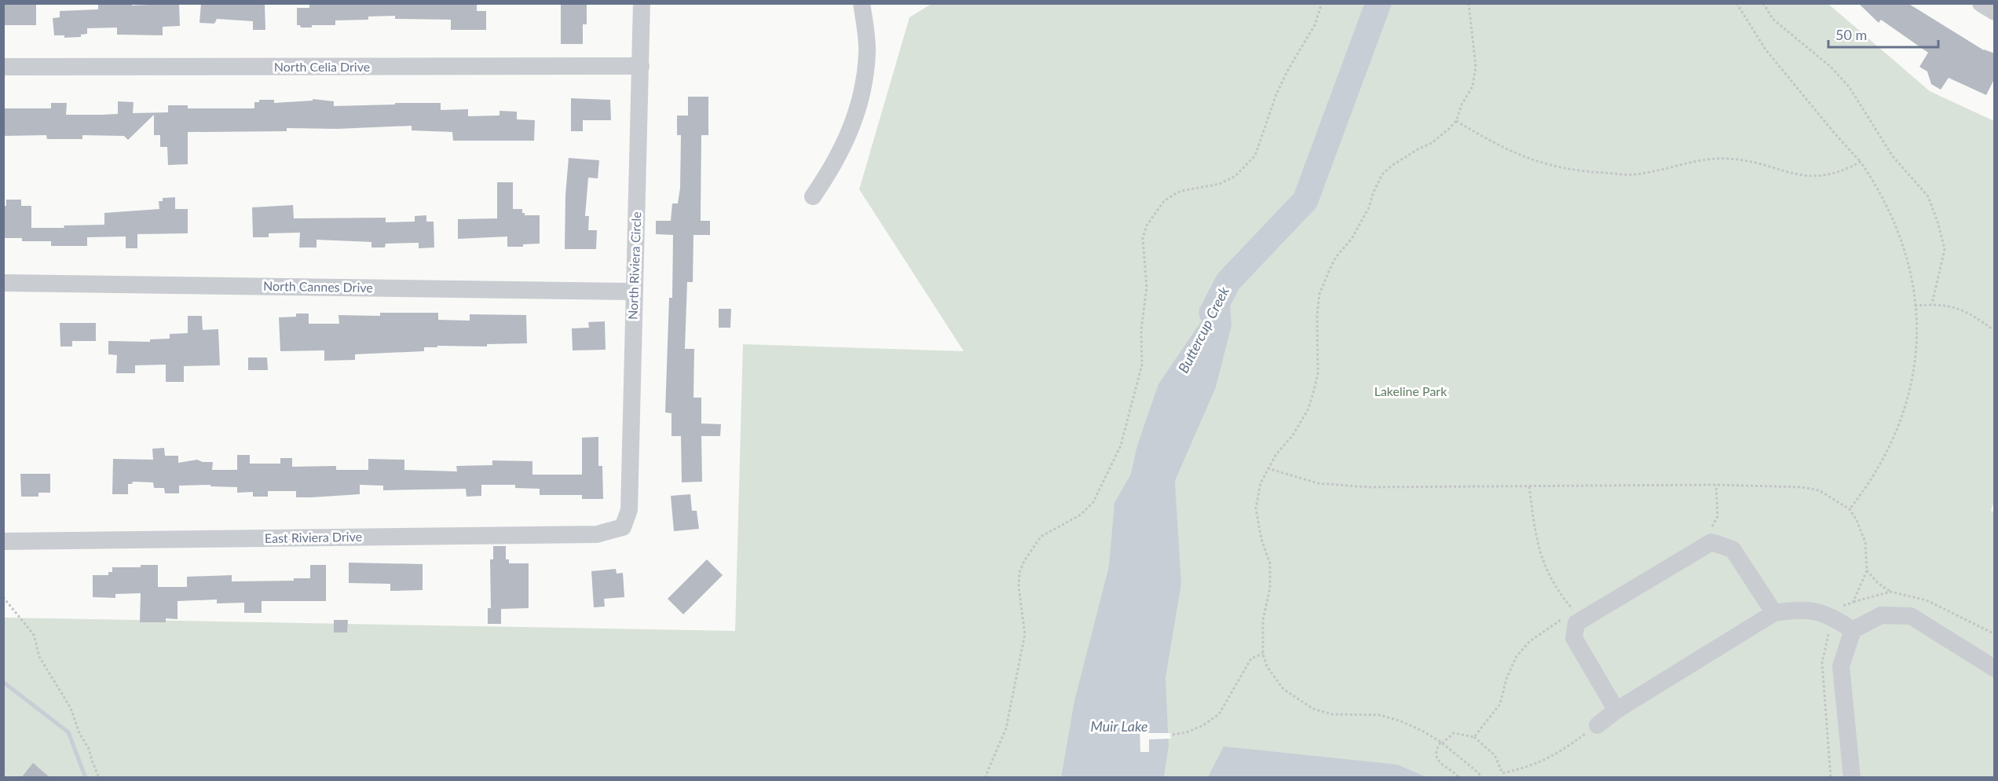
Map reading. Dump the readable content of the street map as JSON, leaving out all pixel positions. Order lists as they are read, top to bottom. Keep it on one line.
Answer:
{"streets":{"street":["North Celia Drive","North Riviera Circle","North Cannes Drive","East Riviera Drive"]},"crossings":[["North Celia Drive","North Riviera Circle"],["North Riviera Circle","North Cannes Drive"],["North Riviera Circle","East Riviera Drive"]],"water":["Buttercup Creek","Muir Lake"],"parks":["Lakeline Park"],"scale_bar":"50 m"}
